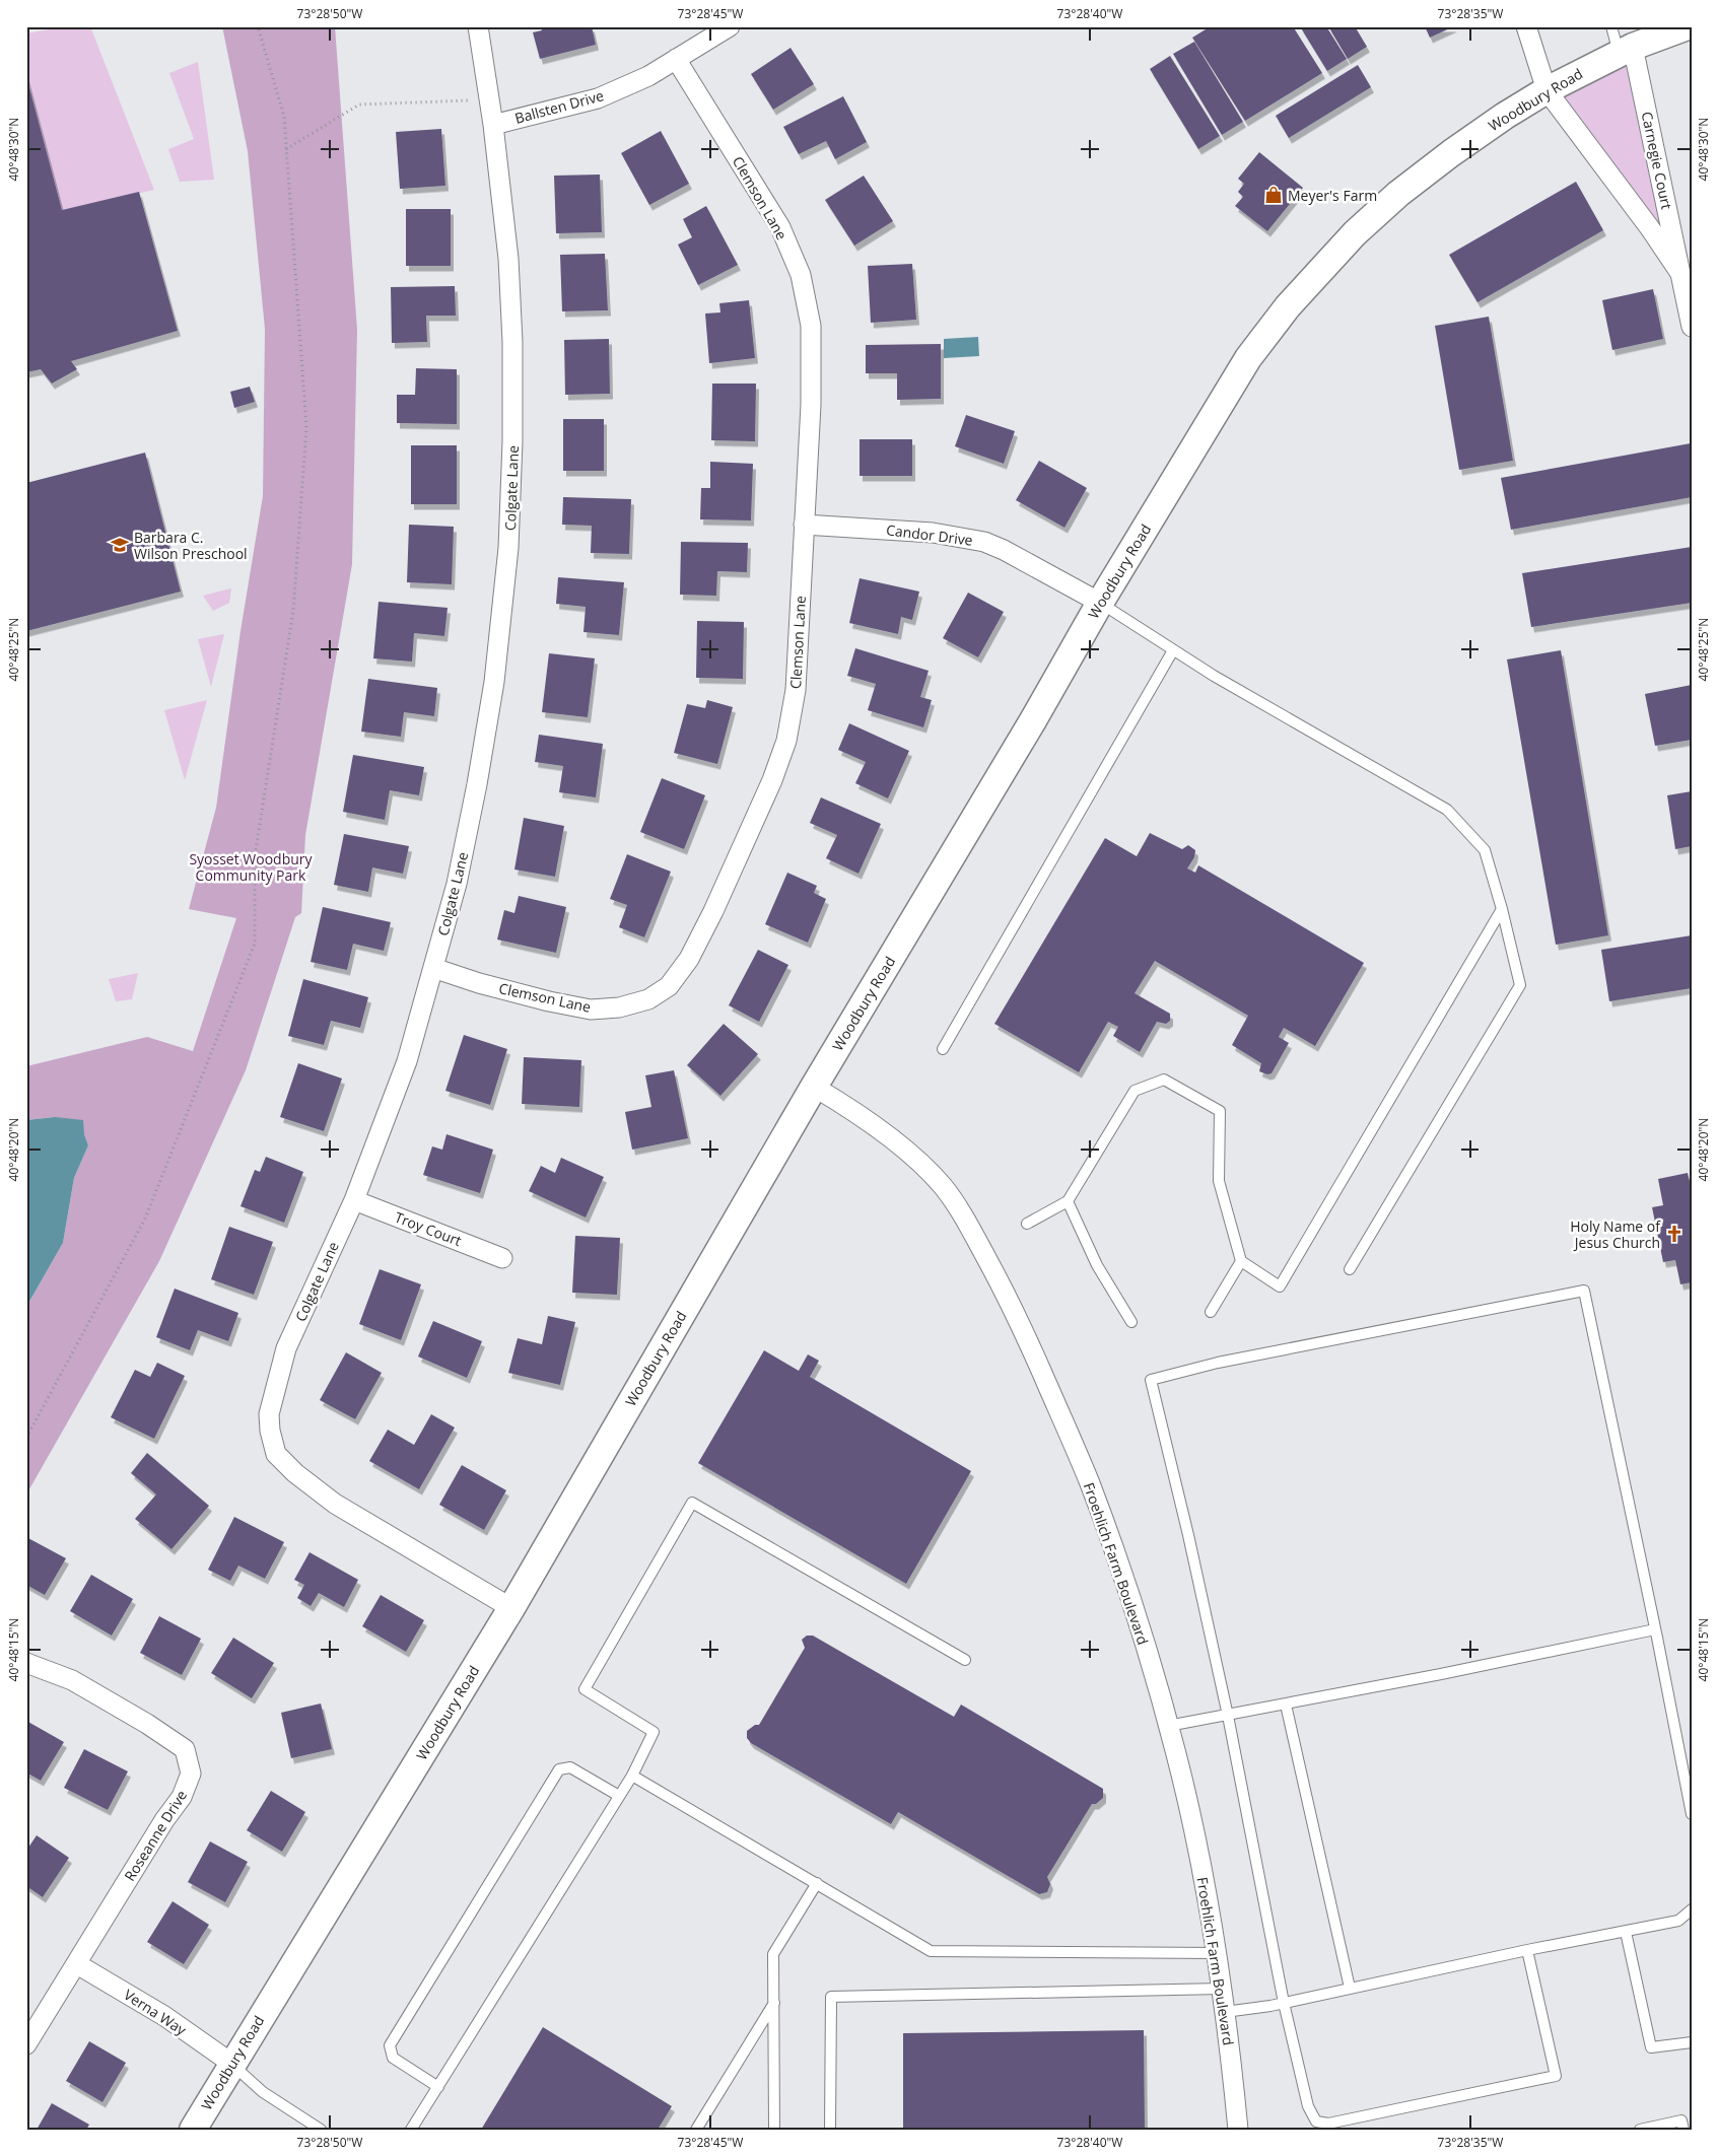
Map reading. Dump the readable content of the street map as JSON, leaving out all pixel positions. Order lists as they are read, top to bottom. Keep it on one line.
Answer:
{"streets":{"main road":["Woodbury Road"],"street":["Ballsten Drive","Carnegie Court","Clemson Lane","Colgate Lane","Candor Drive","Troy Court","Froehlich Farm Boulevard","Roseanne Drive","Verna Way"]},"crossings":[["Woodbury Road","Carnegie Court"],["Woodbury Road","Colgate Lane"],["Woodbury Road","Candor Drive"],["Woodbury Road","Froehlich Farm Boulevard"],["Woodbury Road","Verna Way"],["Ballsten Drive","Clemson Lane"],["Ballsten Drive","Colgate Lane"],["Clemson Lane","Colgate Lane"],["Clemson Lane","Candor Drive"],["Colgate Lane","Troy Court"],["Roseanne Drive","Verna Way"]],"parks":["Syosset Woodbury Community Park"],"places":{"shop":["Meyer's Farm"],"school or university":["Barbara C. Wilson Preschool"],"church":["Holy Name of Jesus Church"]},"coordinates":["73°28'50\"W","73°28'45\"W","73°28'40\"W","73°28'35\"W","40°48'30\"N","40°48'25\"N","40°48'20\"N","40°48'15\"N"]}
